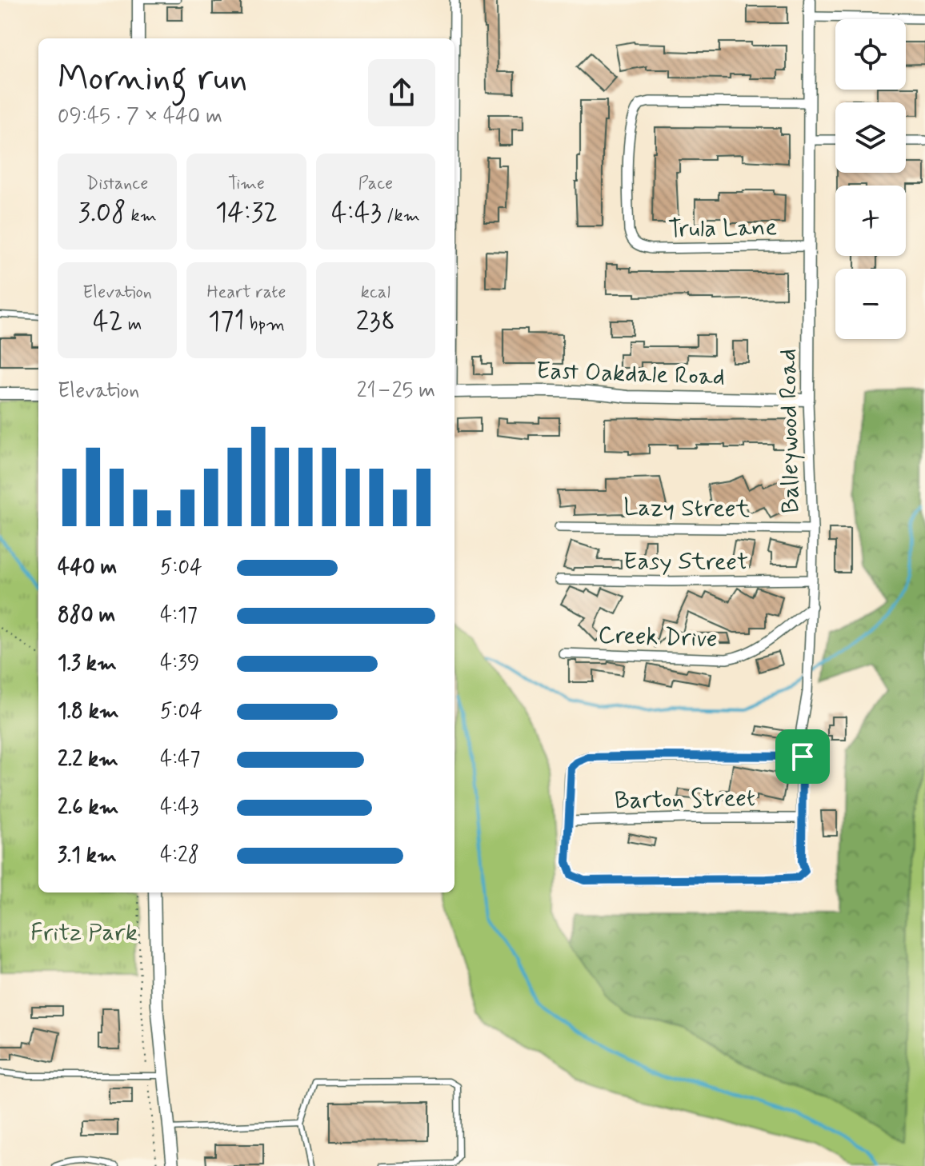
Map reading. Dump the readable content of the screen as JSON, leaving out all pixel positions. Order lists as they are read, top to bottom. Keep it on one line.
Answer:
{"streets":{"street":["Trula Lane","East Oakdale Road","Balleywood Road","Lazy Street","Easy Street","Creek Drive","Barton Street"]},"crossings":[["Trula Lane","Balleywood Road"],["East Oakdale Road","Balleywood Road"],["Balleywood Road","Lazy Street"],["Balleywood Road","Easy Street"],["Balleywood Road","Creek Drive"],["Balleywood Road","Barton Street"]],"parks":["Fritz Park"],"page":{"map_buttons":["+","−"],"heading":["Morning run","09:45 · 7 × 440 m"],"stats":[["Distance","3.08 km"],["Time","14:32"],["Pace","4:43 /km"],["Elevation","42 m"],["Heart rate","171 bpm"],["kcal","238"]],"chart":["Elevation","21–25 m"],"list":[{"name":"440 m","note":"5:04"},{"name":"880 m","note":"4:17"},{"name":"1.3 km","note":"4:39"},{"name":"1.8 km","note":"5:04"},{"name":"2.2 km","note":"4:47"},{"name":"2.6 km","note":"4:43"},{"name":"3.1 km","note":"4:28"}]}}
